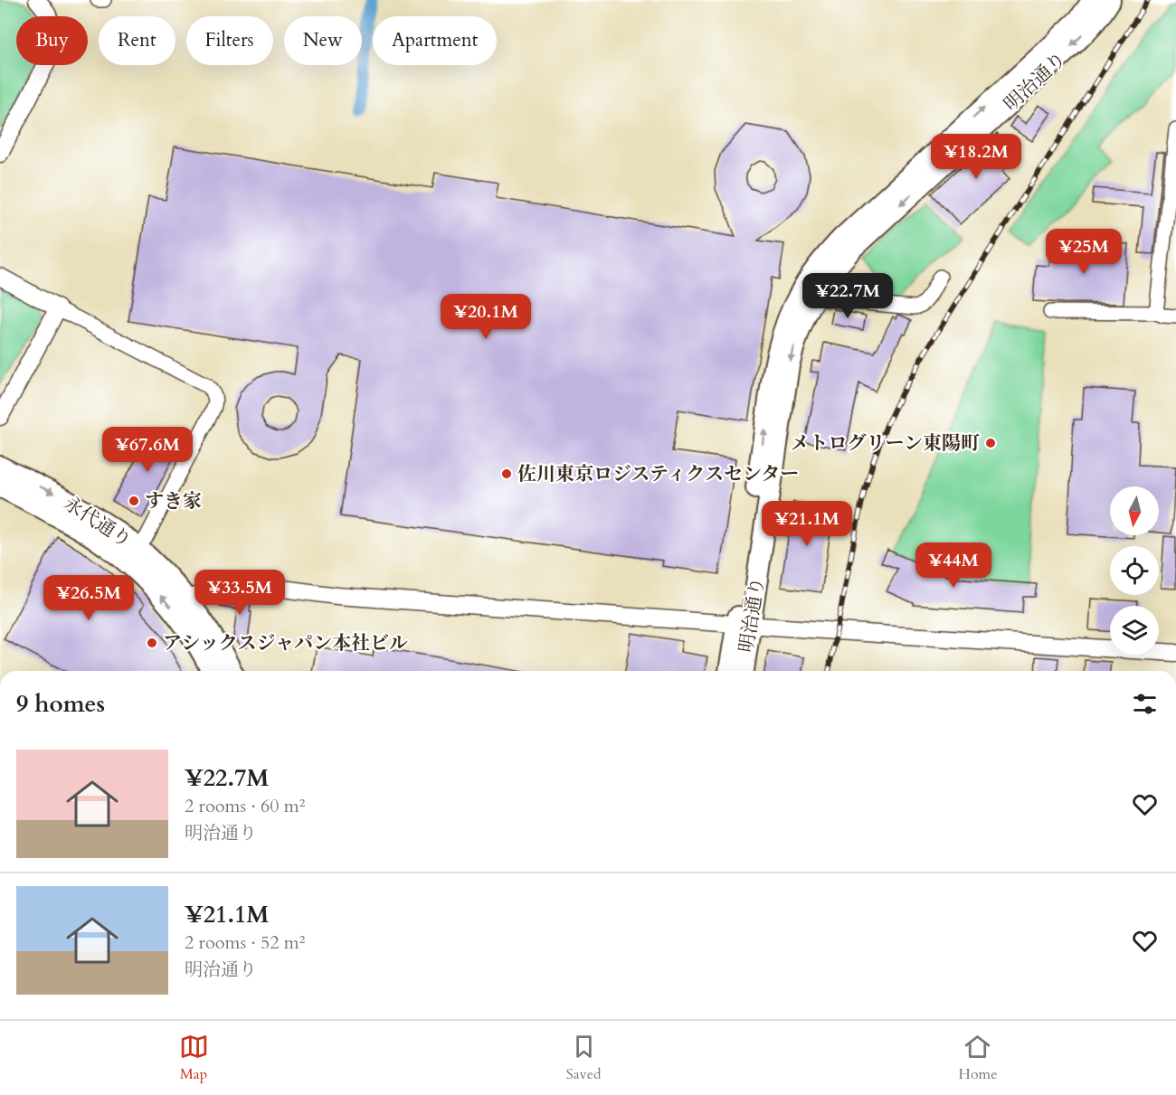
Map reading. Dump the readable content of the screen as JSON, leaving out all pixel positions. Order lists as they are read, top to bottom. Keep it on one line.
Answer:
{"streets":{"main road":["明治通り","永代通り"]},"places":["メトログリーン東陽町","佐川東京ロジスティクスセンター","すき家","アシックスジャパン本社ビル"],"north":"bottom","page":{"chip":["Buy","Rent","Filters","New","Apartment"],"price":["¥18.2M","¥25M","¥22.7M","¥20.1M","¥67.6M","¥21.1M","¥44M","¥33.5M","¥26.5M"],"heading":"9 homes","list":[{"name":"¥22.7M","note":"2 rooms · 60 m² · 明治通り"},{"name":"¥21.1M","note":"2 rooms · 52 m² · 明治通り"}],"tabs":["Map","Saved","Home"]}}
